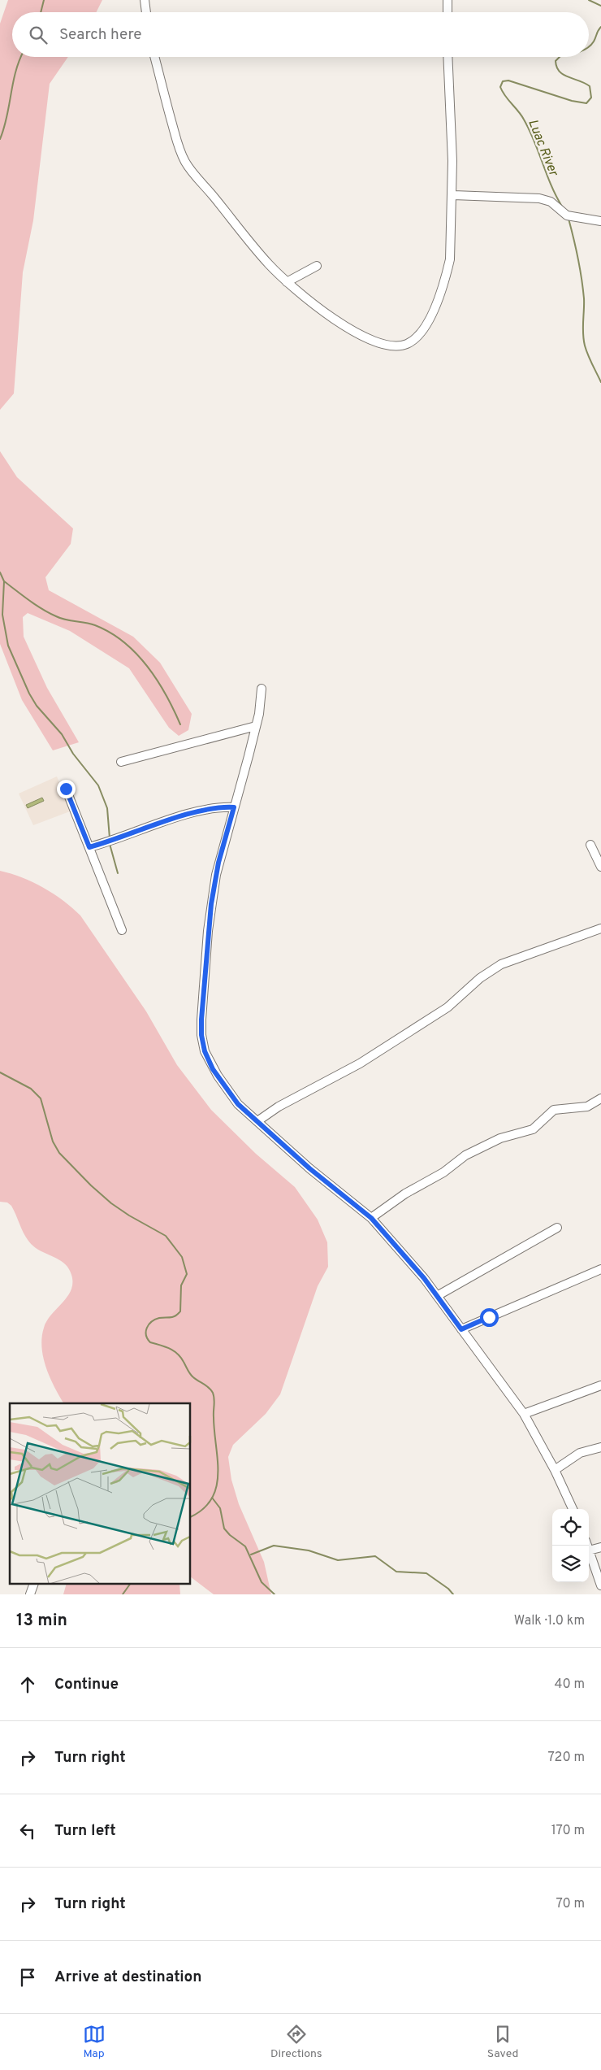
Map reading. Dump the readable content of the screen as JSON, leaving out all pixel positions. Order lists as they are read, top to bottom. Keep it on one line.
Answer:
{"water":["Luac River"],"page":{"search":"Search here","heading":["13 min","Walk · 1.0 km"],"list":[["Continue","40 m"],["Turn right","720 m"],["Turn left","170 m"],["Turn right","70 m"],"Arrive at destination"],"nav":["Map","Directions","Saved"]}}
